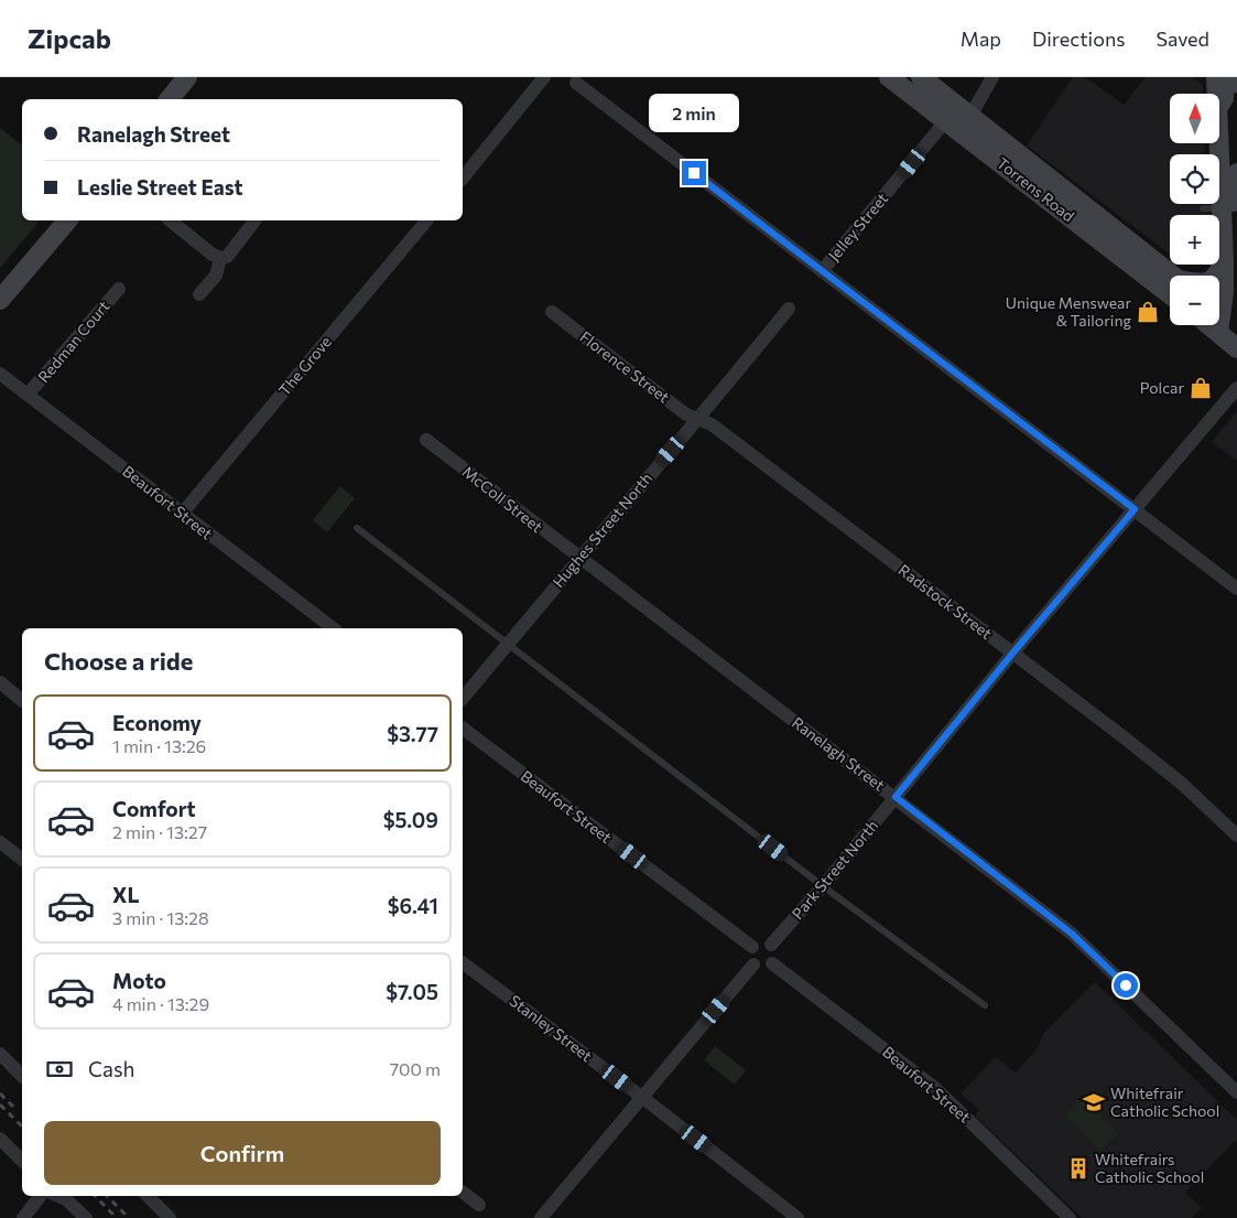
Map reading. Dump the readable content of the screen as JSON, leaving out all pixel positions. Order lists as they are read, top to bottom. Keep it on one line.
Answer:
{"streets":{"main road":["Torrens Road"],"street":["Jelley Street","Redman Court","The Grove","Florence Street","McColl Street","Beaufort Street","Hughes Street North","Radstock Street","Ranelagh Street","Park Street North","Stanley Street"]},"crossings":[["Torrens Road","Jelley Street"],["Redman Court","Beaufort Street"],["The Grove","Beaufort Street"],["Florence Street","Hughes Street North"],["Florence Street","Radstock Street"],["McColl Street","Hughes Street North"],["McColl Street","Ranelagh Street"],["Beaufort Street","Park Street North"],["Hughes Street North","Radstock Street"],["Hughes Street North","Ranelagh Street"],["Radstock Street","Park Street North"],["Ranelagh Street","Park Street North"]],"places":{"shop":["Unique Menswear & Tailoring","Polcar"],"school or university":["Whitefrair Catholic School"],"building":["Whitefrairs Catholic School"]},"north":"top","page":{"header":"Zipcab","nav":["Map","Directions","Saved"],"map_buttons":["+","−"],"bubble":"2 min","banner":["Ranelagh Street","Leslie Street East"],"heading":"Choose a ride","list":[{"name":"Economy","note":"1 min · 13:26","value":"$3.77"},{"name":"Comfort","note":"2 min · 13:27","value":"$5.09"},{"name":"XL","note":"3 min · 13:28","value":"$6.41"},{"name":"Moto","note":"4 min · 13:29","value":"$7.05"}],"pay":["Cash","700 m"],"buttons":"Confirm"}}
